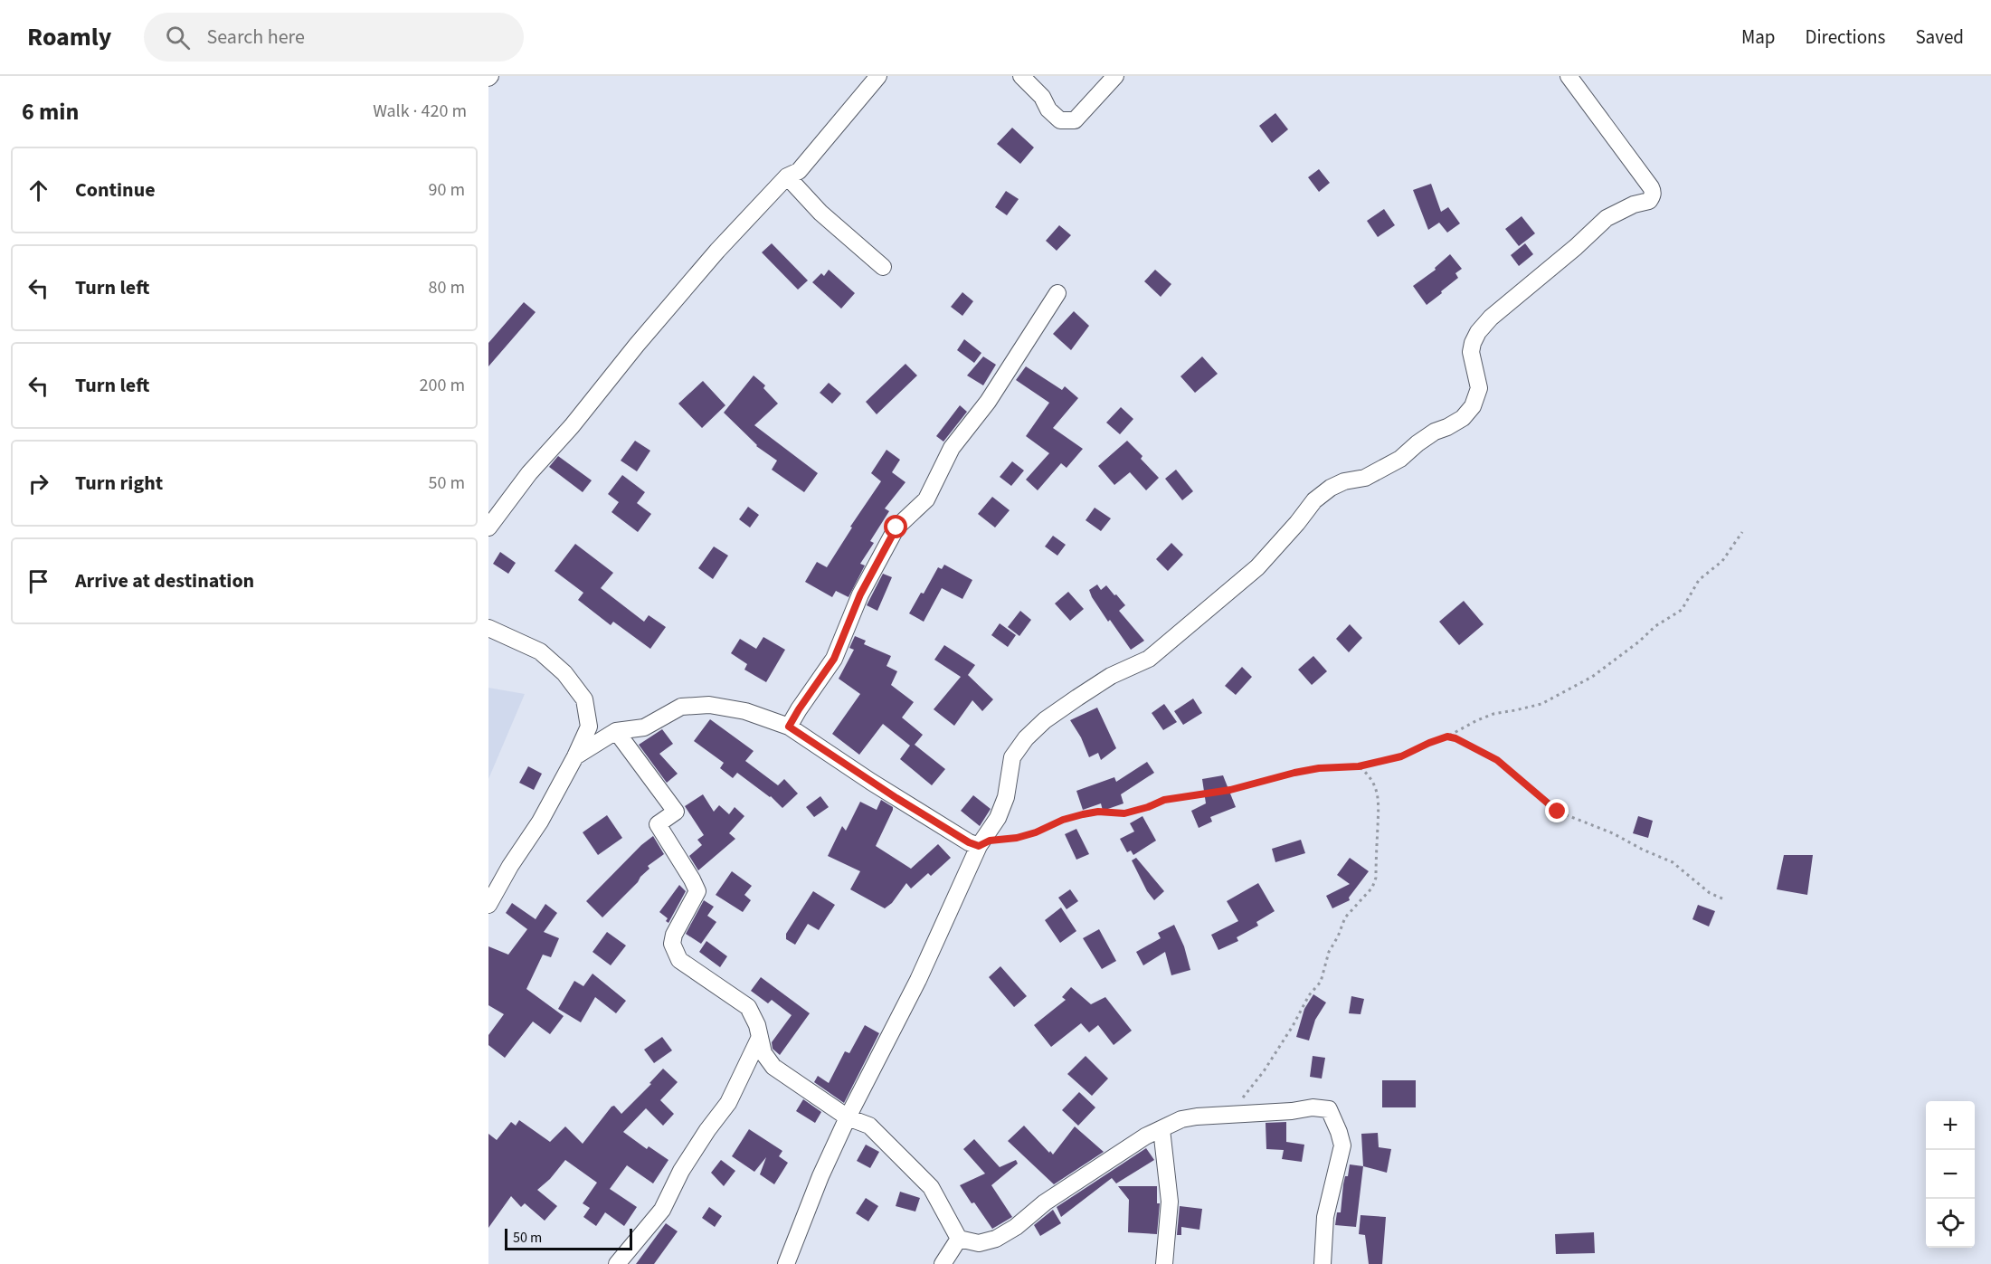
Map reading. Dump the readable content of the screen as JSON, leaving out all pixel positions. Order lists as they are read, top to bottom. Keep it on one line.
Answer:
{"scale_bar":"50 m","page":{"header":"Roamly","search":"Search here","nav":["Map","Directions","Saved"],"heading":["6 min","Walk · 420 m"],"list":[["Continue","90 m"],["Turn left","80 m"],["Turn left","200 m"],["Turn right","50 m"],"Arrive at destination"],"map_buttons":["+","−"],"scale":"50 m"}}
